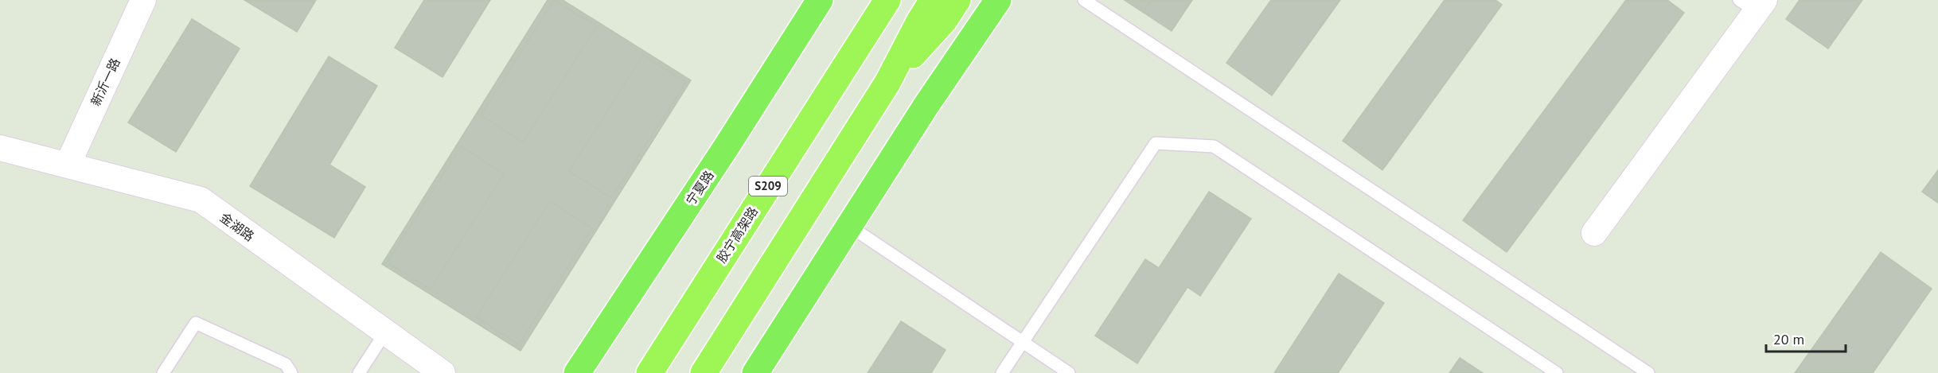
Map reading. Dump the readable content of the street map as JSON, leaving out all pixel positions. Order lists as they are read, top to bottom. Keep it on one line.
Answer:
{"streets":{"highway":["S209","胶宁高架路"],"main road":["宁夏路"],"street":["新沂一路","金湖路"]},"crossings":[["新沂一路","金湖路"]],"scale_bar":"20 m"}
